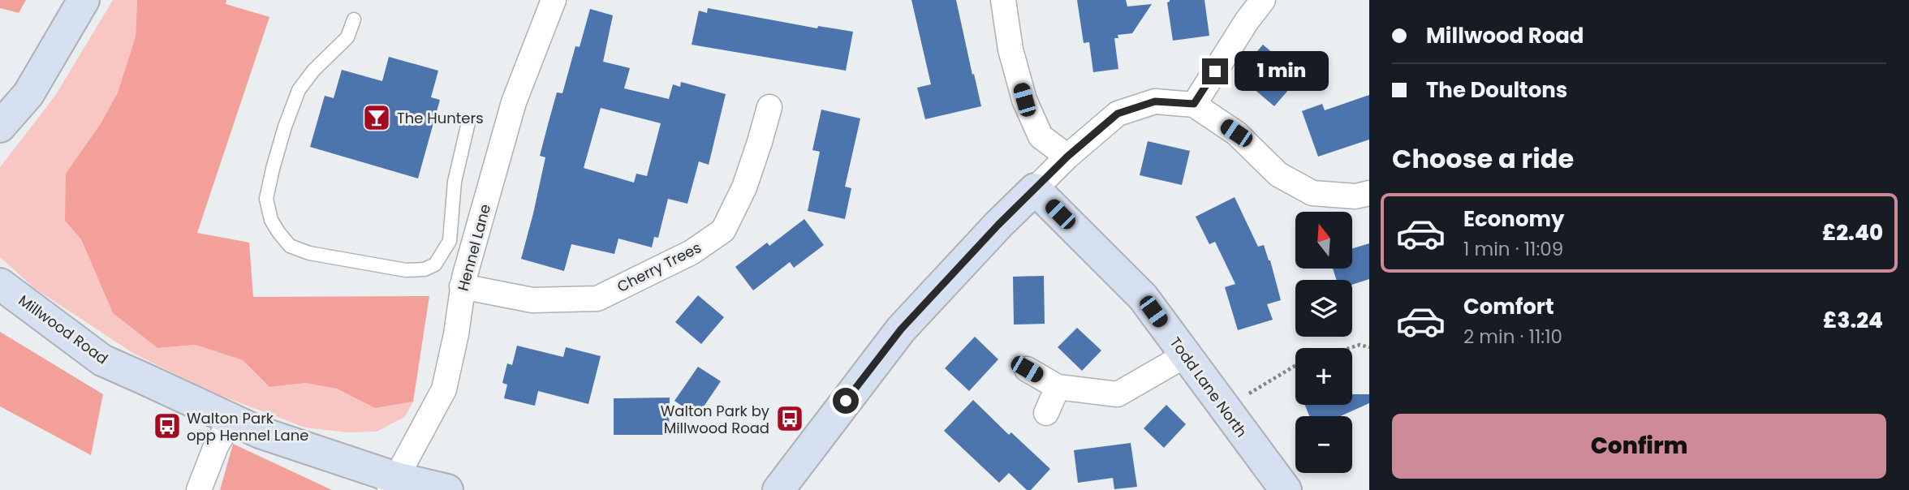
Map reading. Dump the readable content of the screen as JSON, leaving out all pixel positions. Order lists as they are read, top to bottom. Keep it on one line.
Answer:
{"streets":{"street":["Hennel Lane","Cherry Trees","Millwood Road","Todd Lane North"]},"crossings":[["Hennel Lane","Cherry Trees"],["Hennel Lane","Millwood Road"]],"places":{"bar":["The Hunters"],"bus stop":["Walton Park by Millwood Road","Walton Park opp Hennel Lane"]},"north":"top","page":{"banner":["Millwood Road","The Doultons"],"bubble":"1 min","heading":"Choose a ride","list":[{"name":"Economy","note":"1 min · 11:09","value":"£2.40"},{"name":"Comfort","note":"2 min · 11:10","value":"£3.24"}],"map_buttons":["+","−"],"buttons":"Confirm"}}
